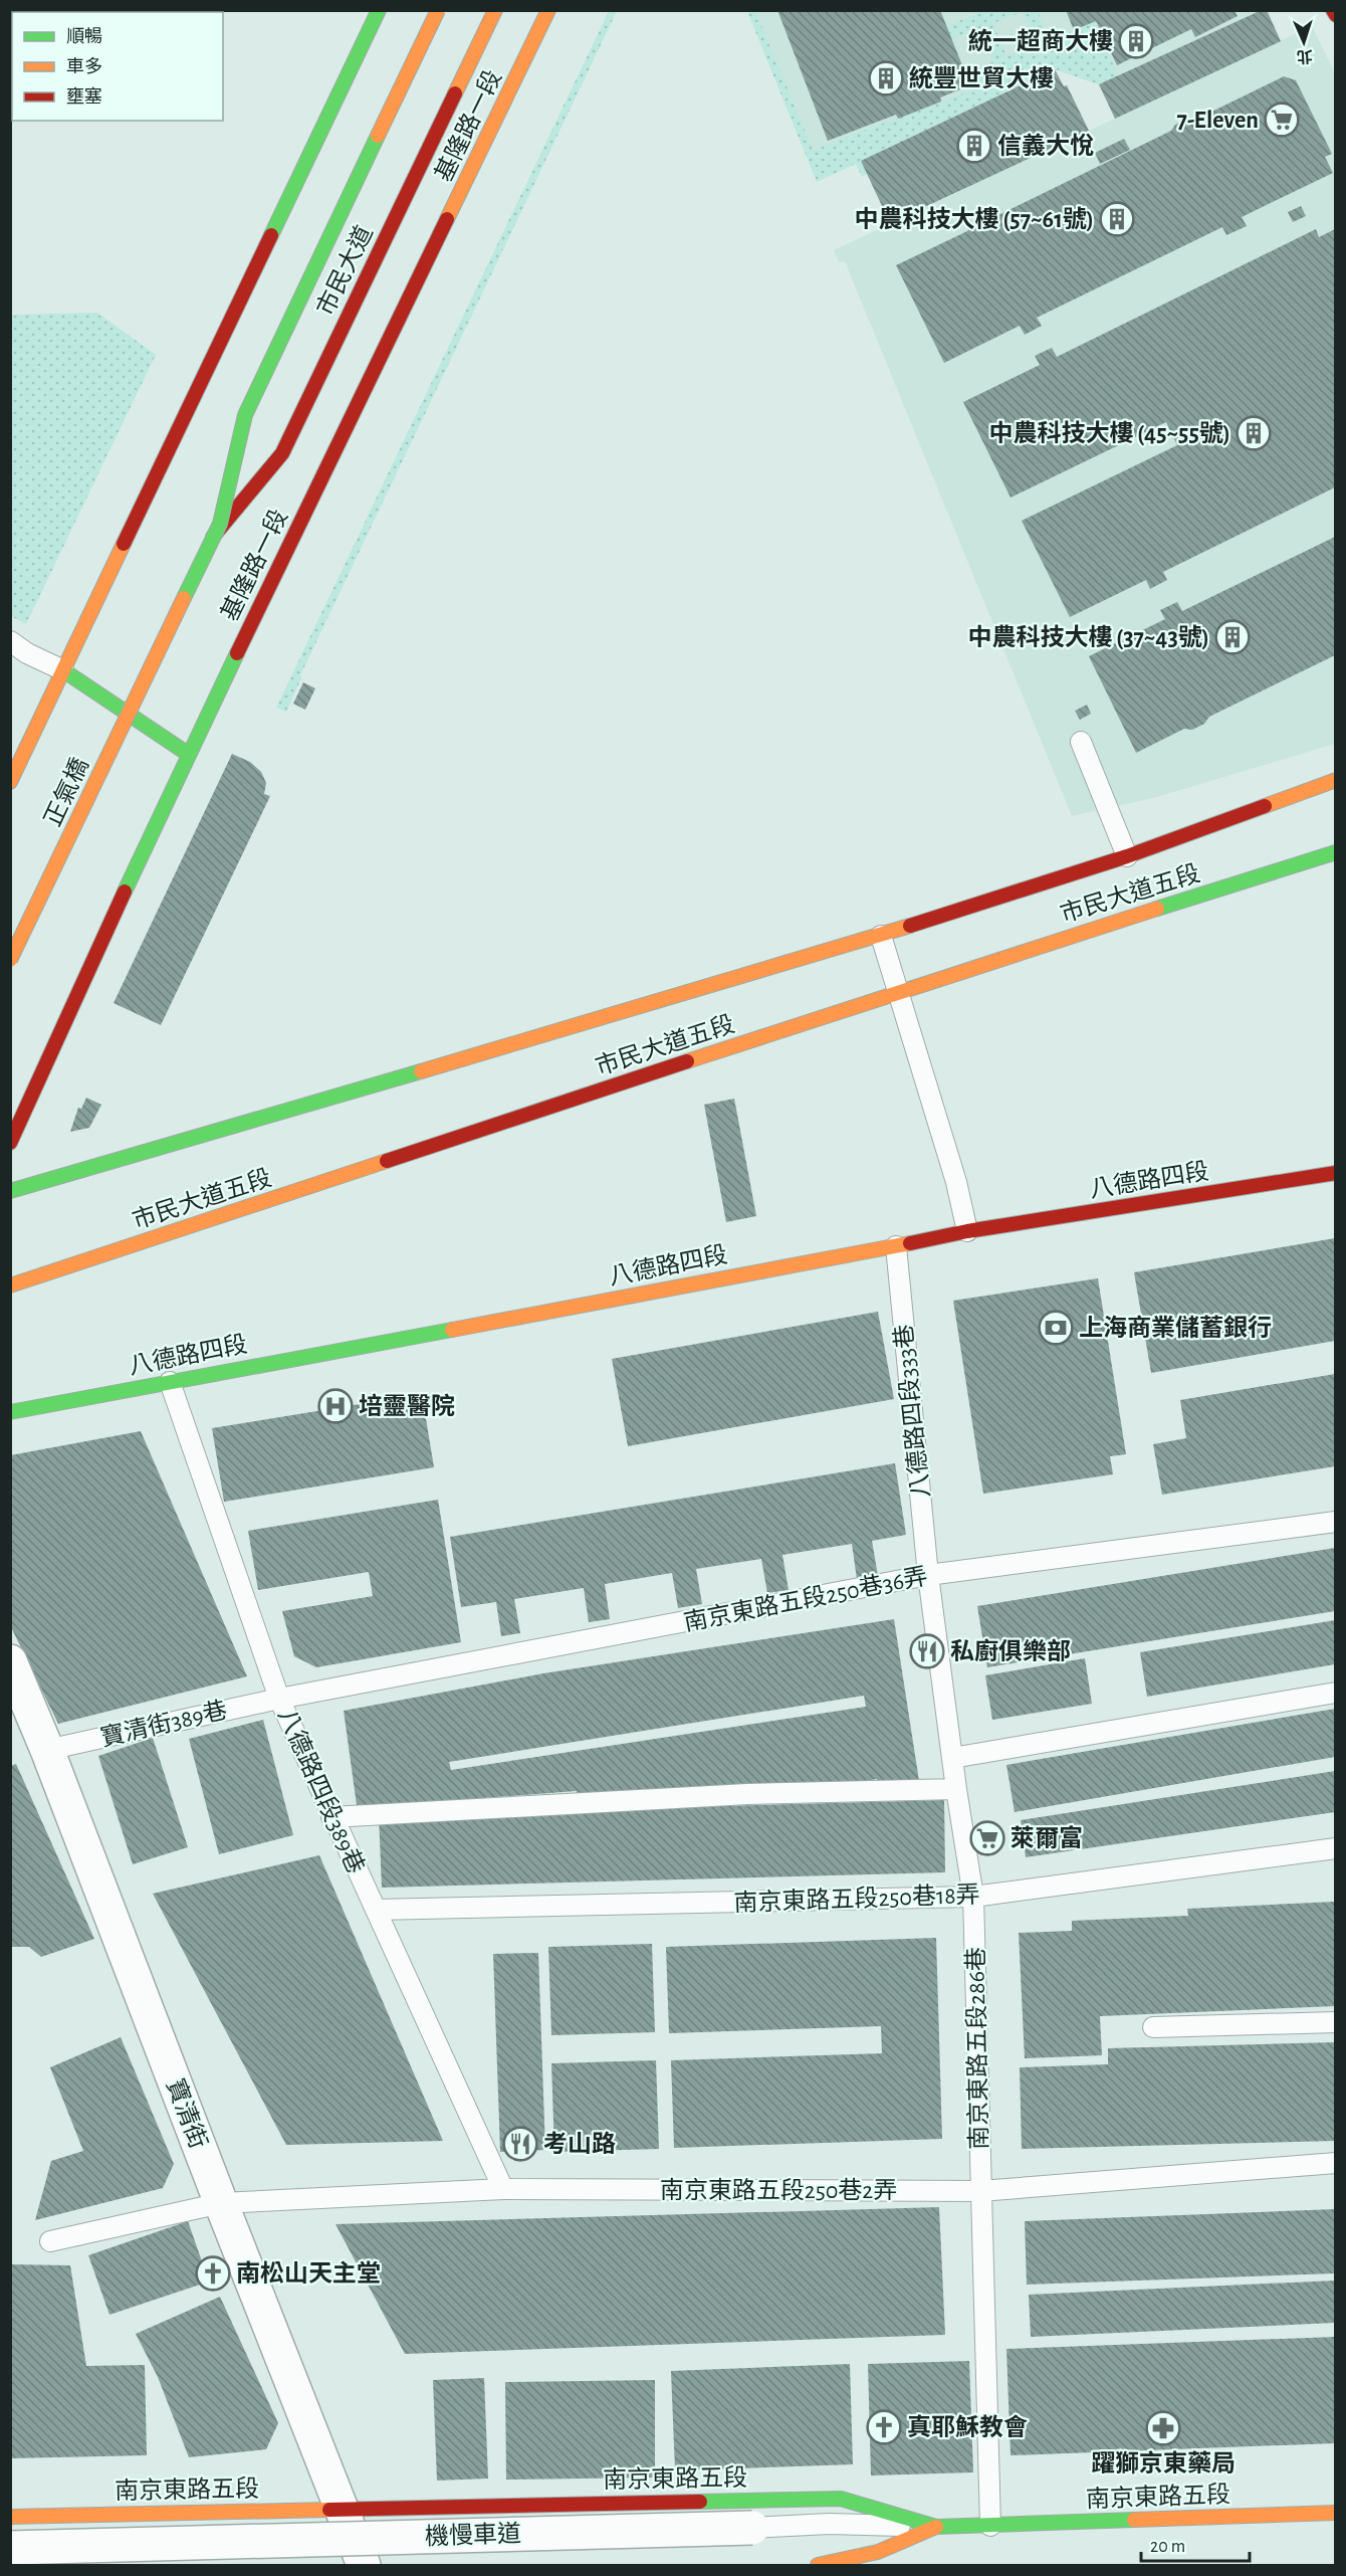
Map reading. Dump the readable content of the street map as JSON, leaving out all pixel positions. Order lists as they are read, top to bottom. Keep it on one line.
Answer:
{"streets":{"main road":["基隆路一段","市民大道","正氣橋","市民大道五段","八德路四段","南京東路五段"],"street":["寶清街","機慢車道"],"lane":["八德路四段333巷","南京東路五段250巷36弄","寶清街389巷","八德路四段389巷","南京東路五段250巷18弄","南京東路五段286巷","南京東路五段250巷2弄"]},"crossings":[["市民大道","正氣橋"],["八德路四段","八德路四段333巷"],["八德路四段","八德路四段389巷"],["八德路四段333巷","南京東路五段250巷36弄"],["八德路四段333巷","南京東路五段286巷"],["南京東路五段250巷36弄","寶清街389巷"],["南京東路五段250巷36弄","八德路四段389巷"],["南京東路五段250巷36弄","南京東路五段286巷"],["寶清街389巷","八德路四段389巷"],["寶清街389巷","寶清街"],["八德路四段389巷","南京東路五段250巷18弄"],["八德路四段389巷","南京東路五段250巷2弄"],["南京東路五段250巷18弄","南京東路五段286巷"],["南京東路五段286巷","南京東路五段250巷2弄"],["南京東路五段286巷","南京東路五段"],["寶清街","南京東路五段250巷2弄"],["寶清街","南京東路五段"],["南京東路五段","機慢車道"]],"places":{"building":["統一超商大樓","統豐世貿大樓","信義大悅","中農科技大樓 (57~61號)","中農科技大樓 (45~55號)","中農科技大樓 (37~43號)"],"supermarket":["7-Eleven","萊爾富"],"bank":["上海商業儲蓄銀行"],"hospital":["培靈醫院"],"restaurant":["私廚俱樂部","考山路"],"church":["南松山天主堂","真耶穌教會"],"pharmacy":["躍獅京東藥局"]},"legend":["順暢","車多","壅塞"],"scale_bar":"20 m","north":"bottom"}
